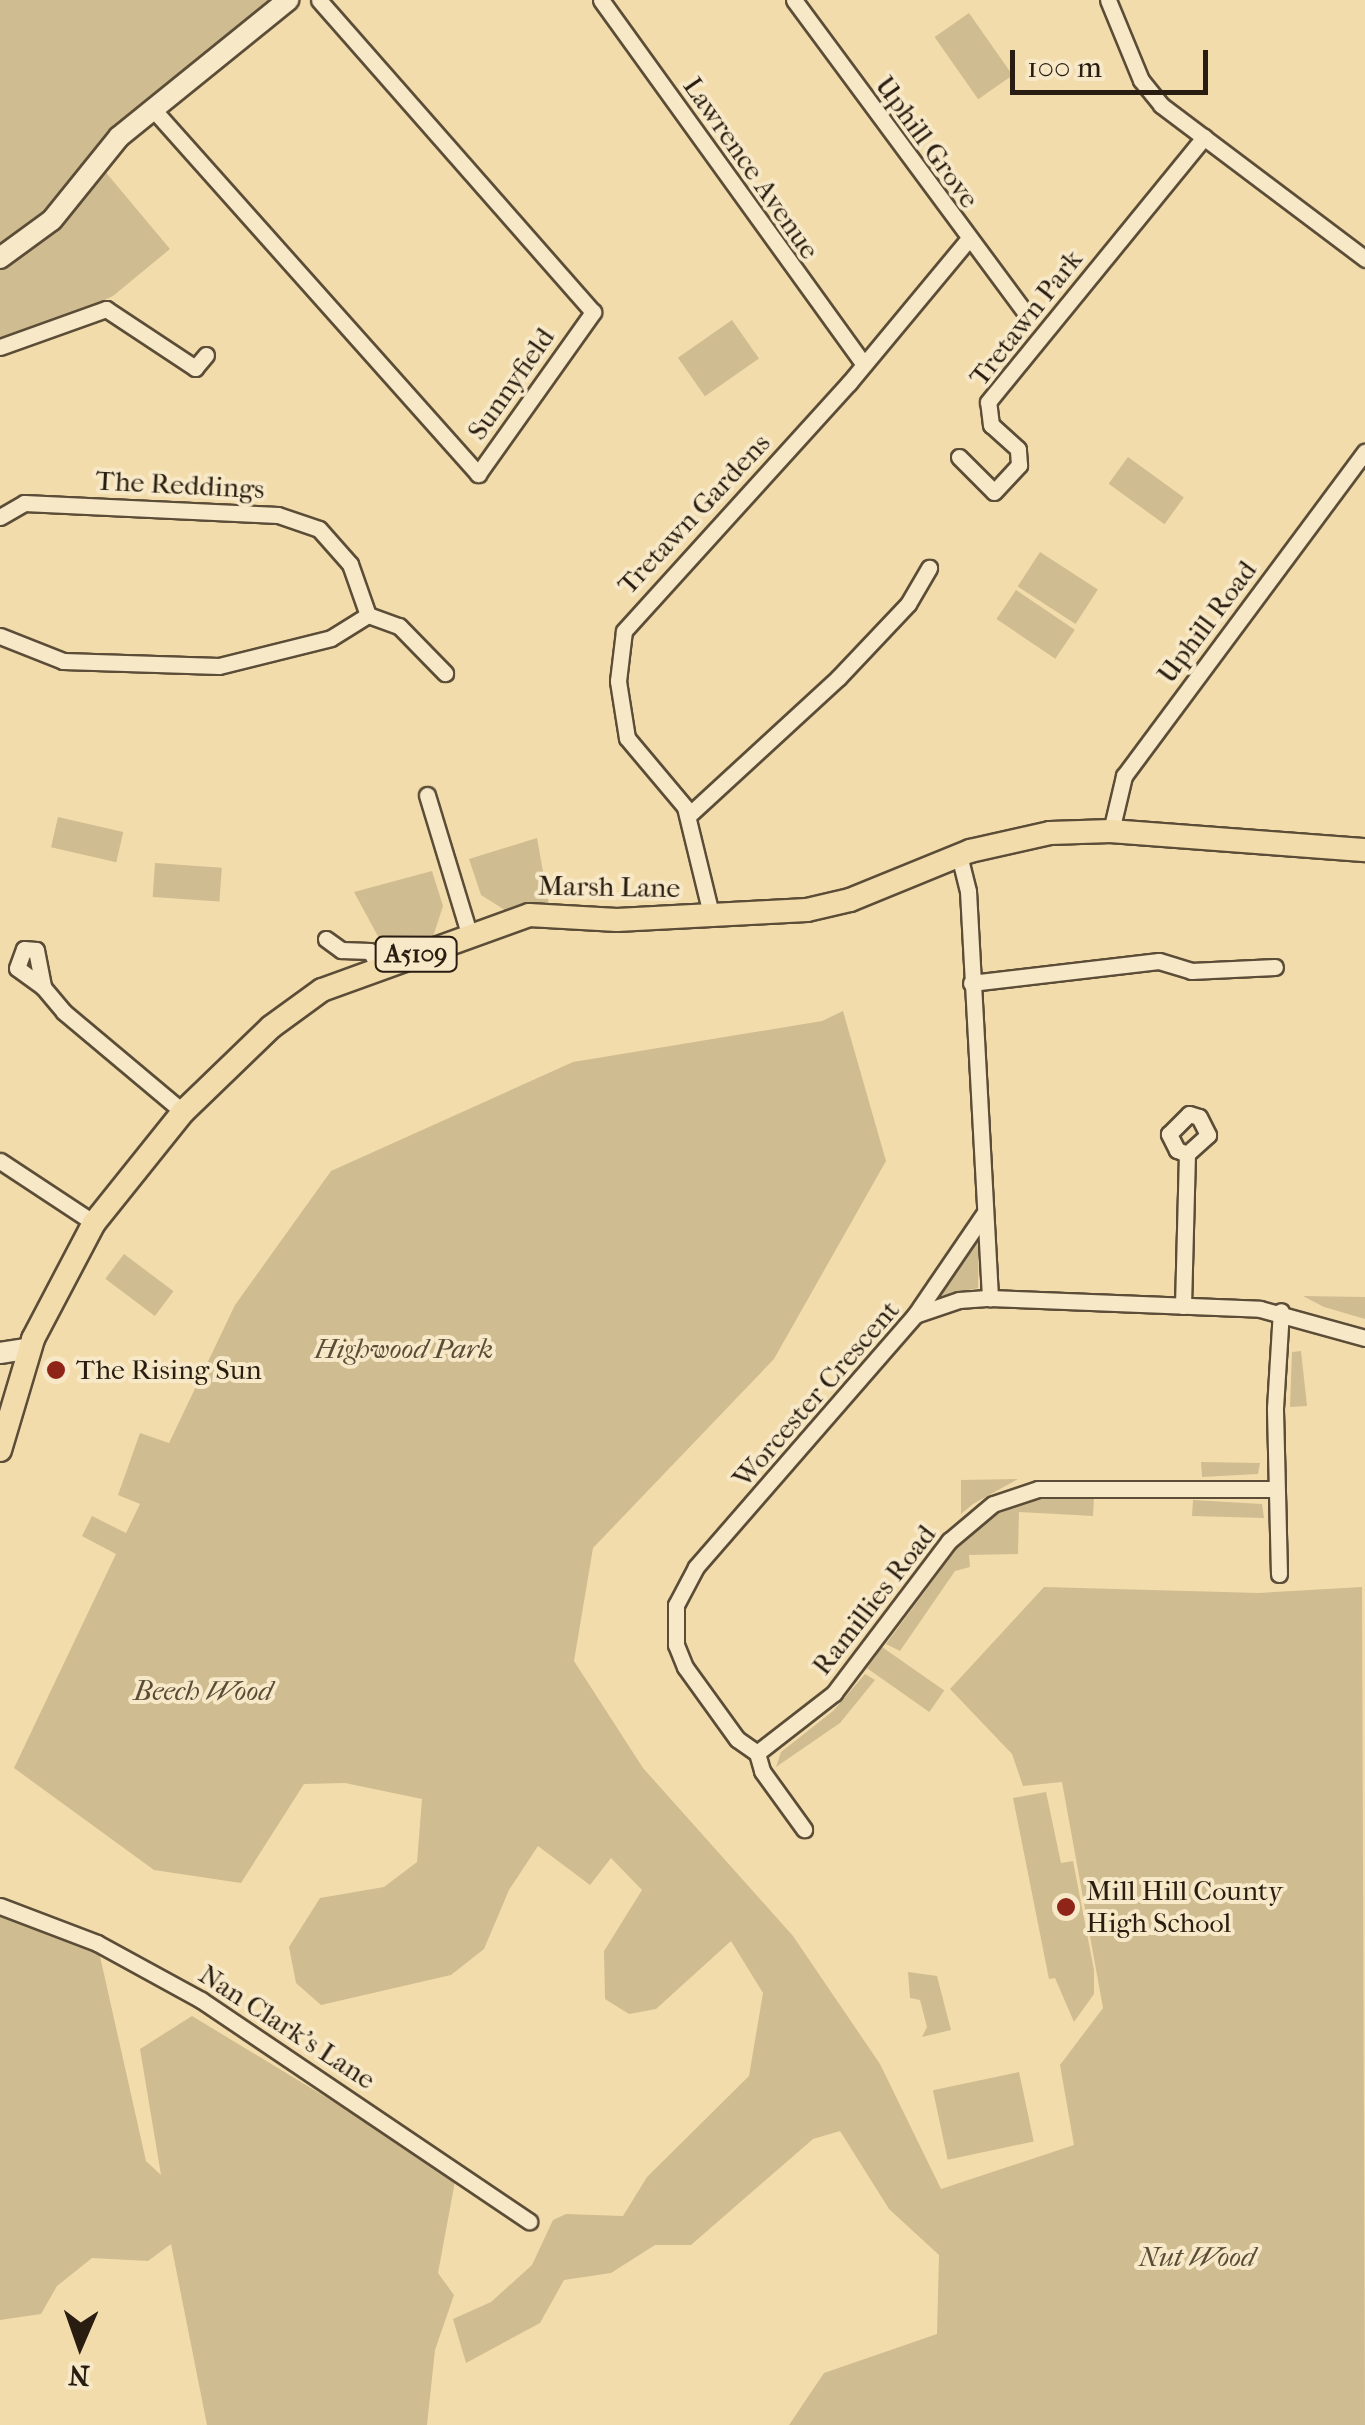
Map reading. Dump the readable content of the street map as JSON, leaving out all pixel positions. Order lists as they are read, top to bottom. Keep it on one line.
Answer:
{"streets":{"main road":["Marsh Lane","A5109"],"street":["Uphill Grove","Lawrence Avenue","Tretawn Park","Sunnyfield","The Reddings","Tretawn Gardens","Uphill Road","Worcester Crescent","Ramillies Road","Nan Clark's Lane"]},"crossings":[["Uphill Grove","Tretawn Gardens"],["Lawrence Avenue","Tretawn Gardens"],["Tretawn Gardens","Marsh Lane"],["Uphill Road","Marsh Lane"],["Marsh Lane","A5109"],["Worcester Crescent","Ramillies Road"]],"parks":["Highwood Park","Beech Wood","Nut Wood"],"places":["The Rising Sun","Mill Hill County High School"],"scale_bar":"100 m","north":"bottom"}
